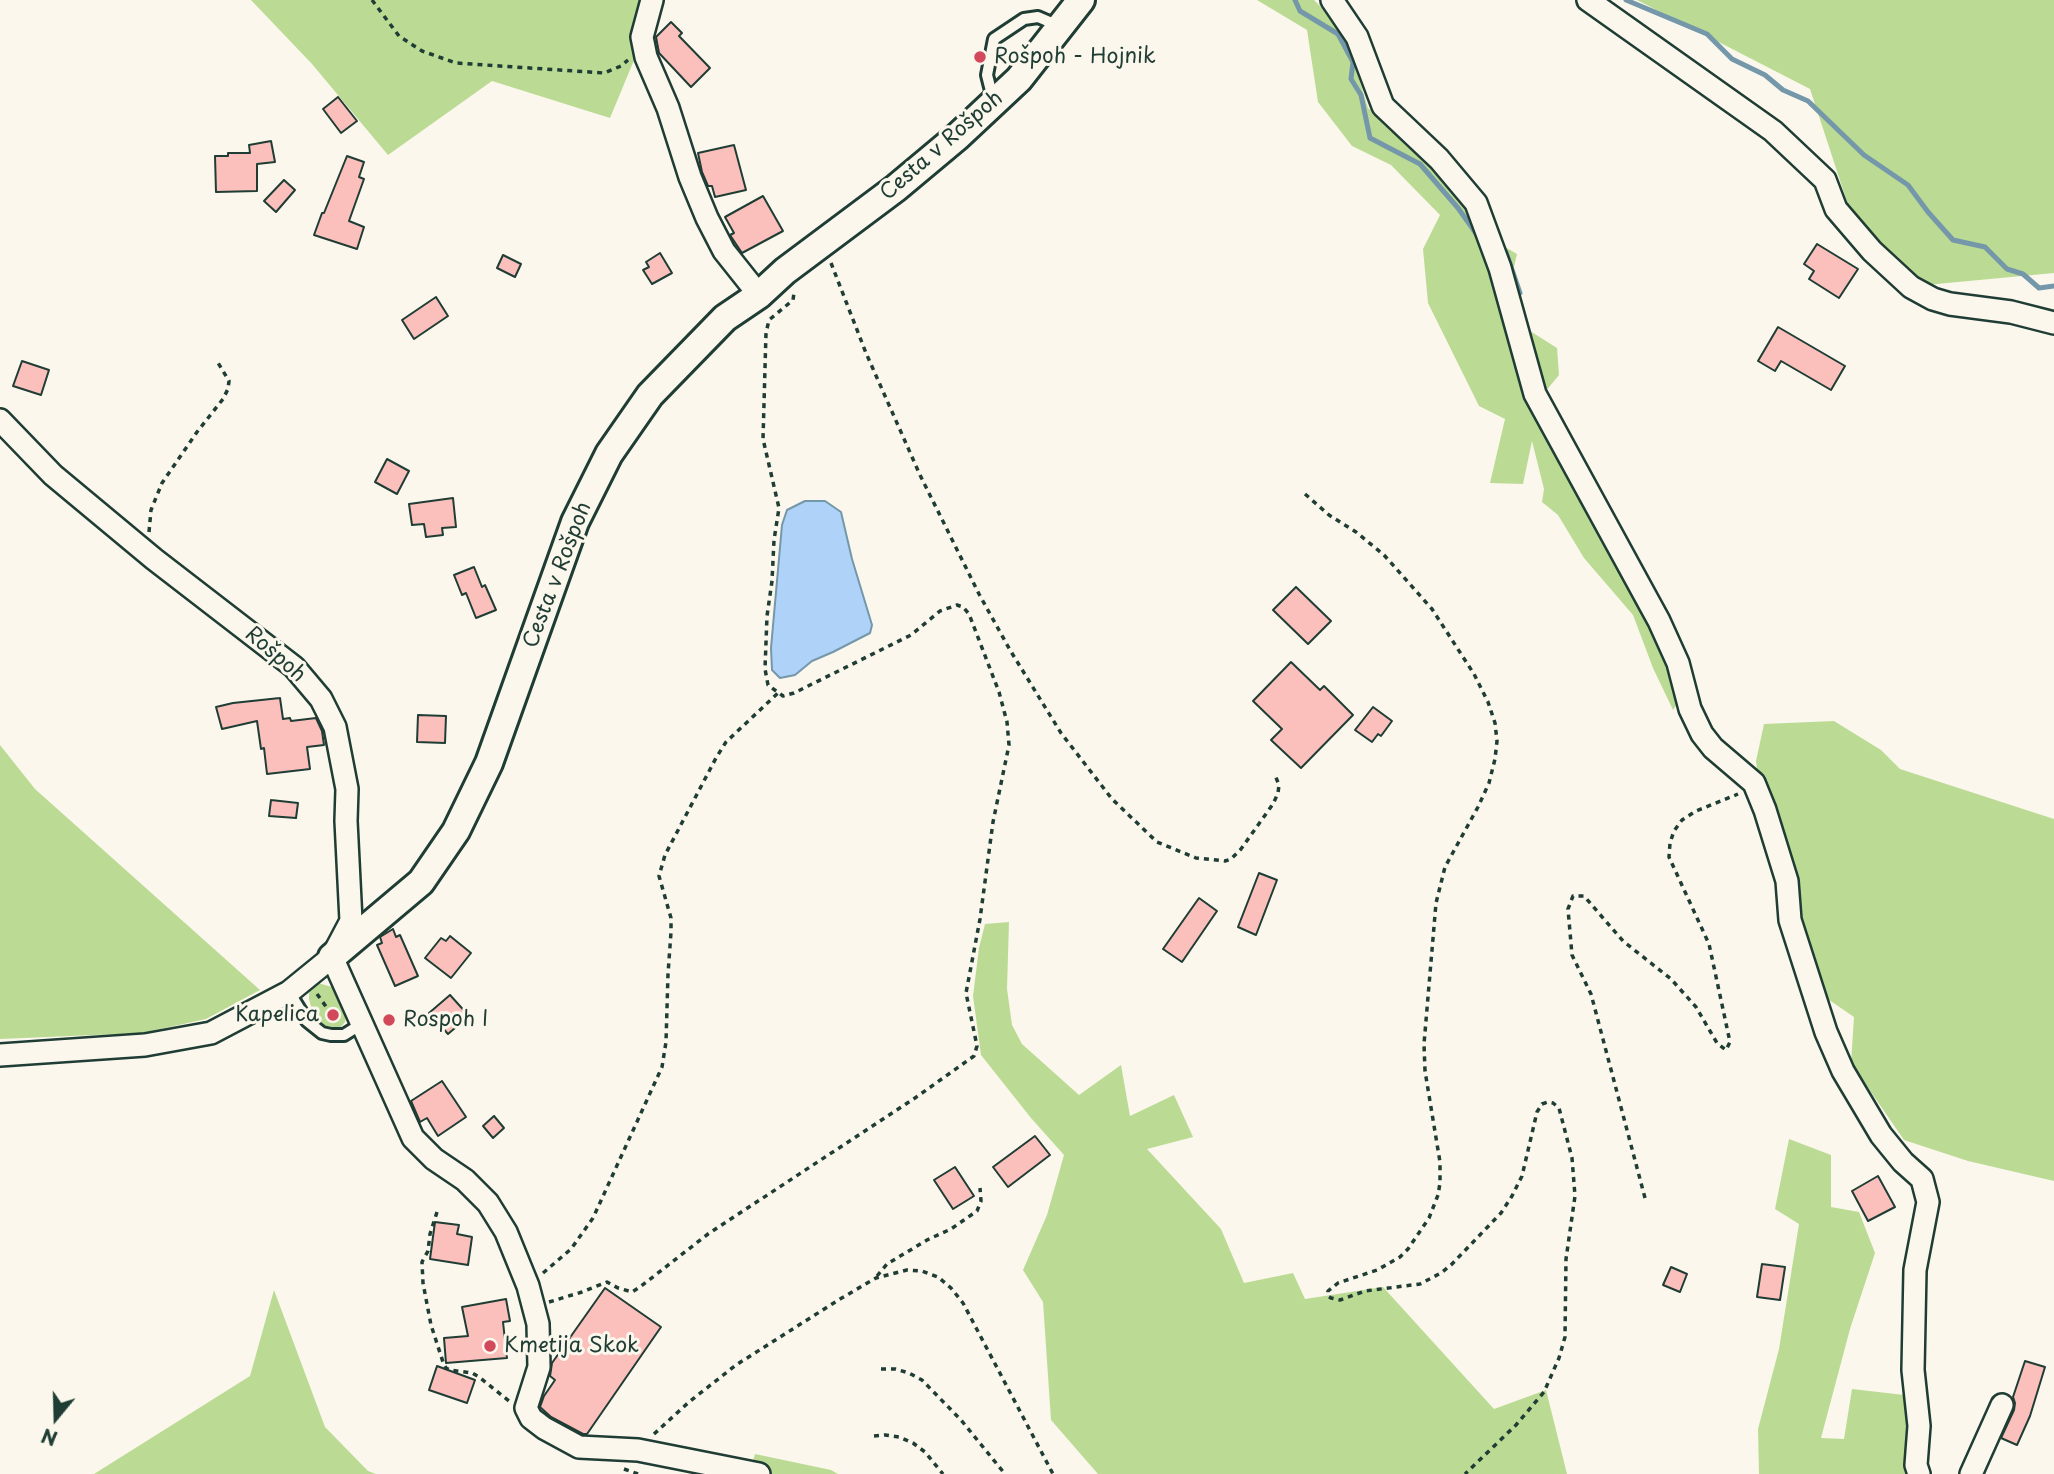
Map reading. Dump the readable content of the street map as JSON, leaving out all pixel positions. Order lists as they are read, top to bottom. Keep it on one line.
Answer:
{"streets":{"street":["Cesta v Rošpoh","Rošpoh"]},"crossings":[["Cesta v Rošpoh","Rošpoh"]],"places":["Rošpoh - Hojnik","Kapelica","Rospoh I","Kmetija Skok"],"north":"bottom"}
